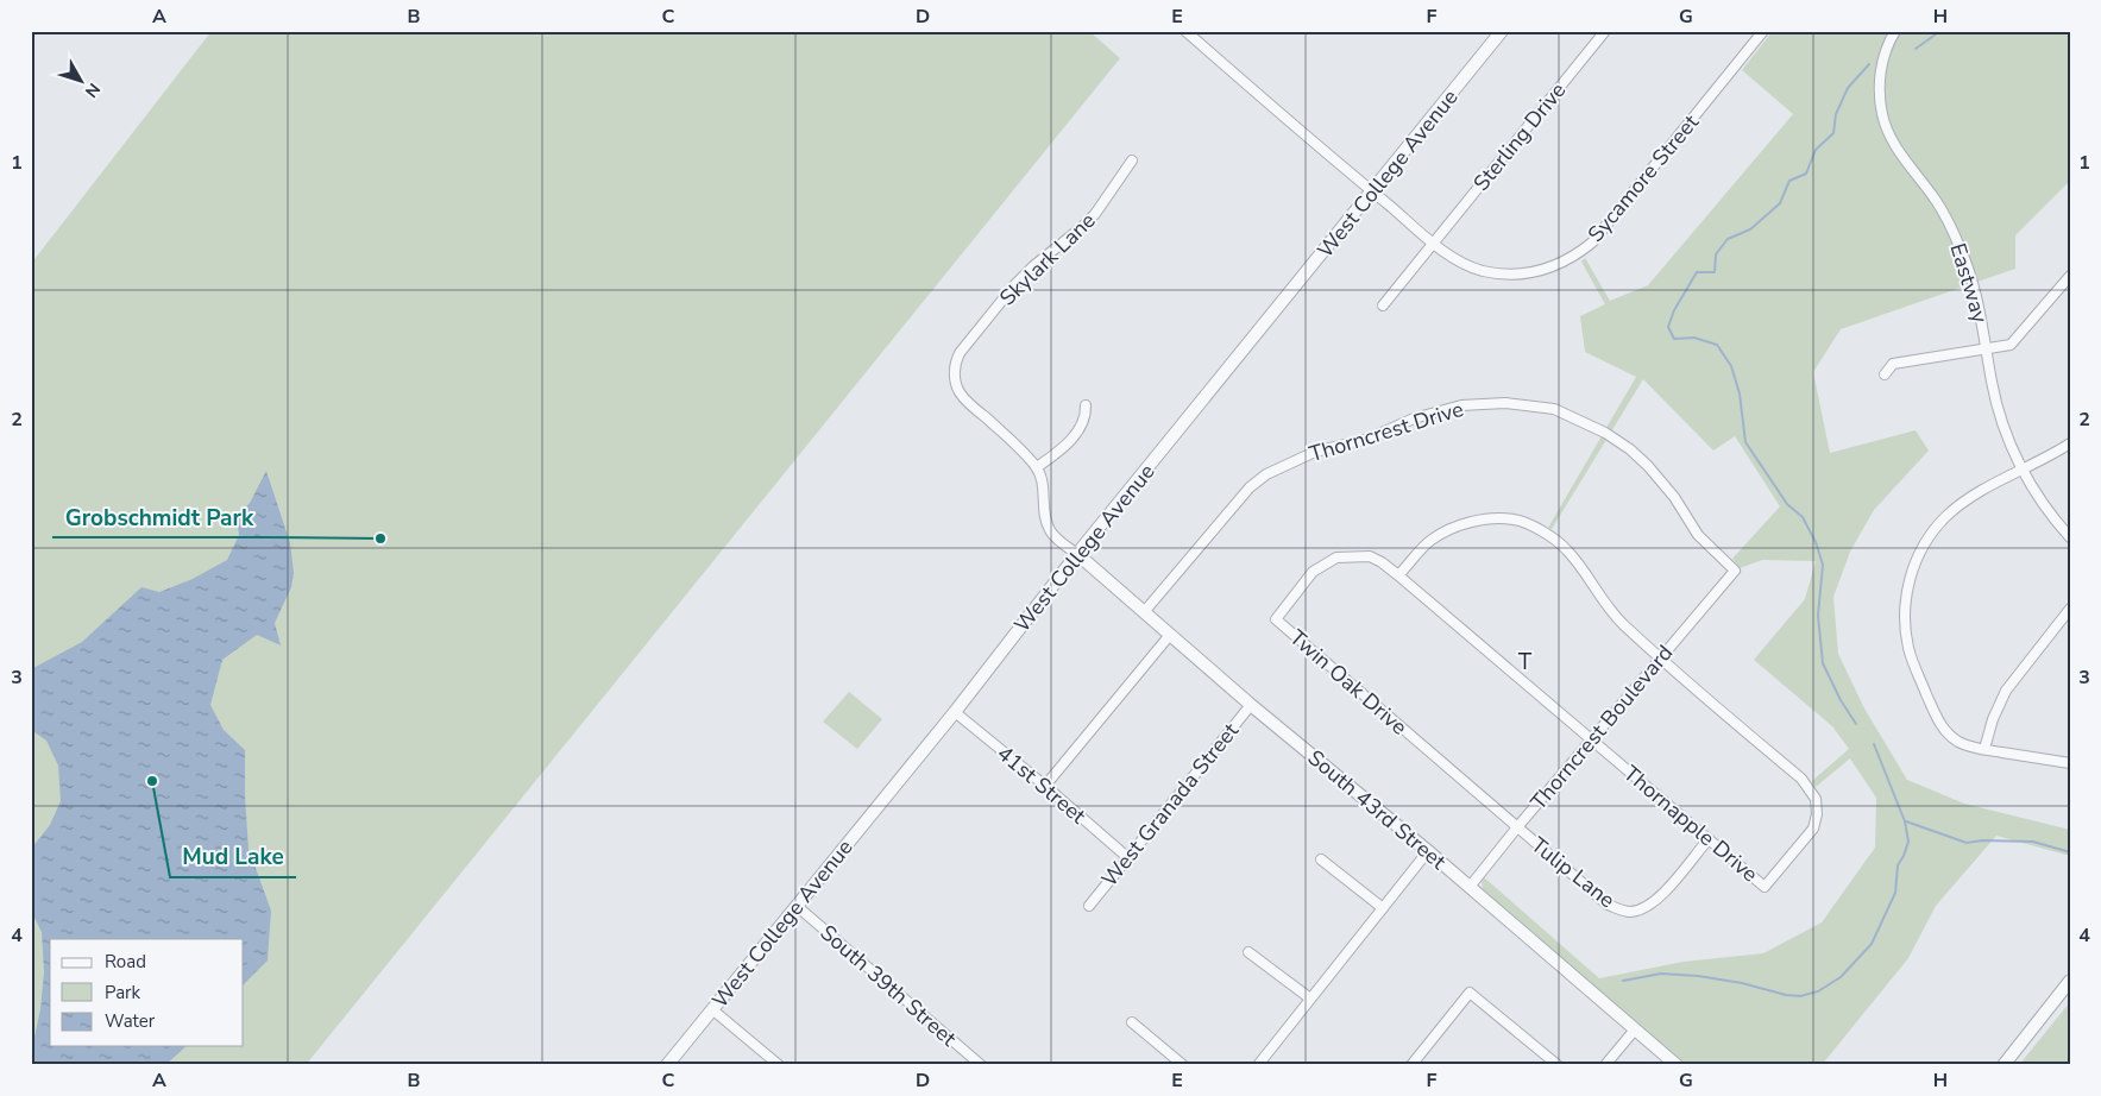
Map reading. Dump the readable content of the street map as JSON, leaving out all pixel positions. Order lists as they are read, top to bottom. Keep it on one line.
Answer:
{"streets":{"street":["Sterling Drive","West College Avenue","Sycamore Street","Skylark Lane","Eastway","Thorncrest Drive","Twin Oak Drive","Thorncrest Boulevard","41st Street","West Granada Street","South 43rd Street","Thornapple Drive","Tulip Lane","South 39th Street"]},"crossings":[["Sterling Drive","Sycamore Street"],["West College Avenue","Sycamore Street"],["West College Avenue","Skylark Lane"],["West College Avenue","41st Street"],["West College Avenue","South 43rd Street"],["West College Avenue","South 39th Street"],["Skylark Lane","South 43rd Street"],["Thorncrest Drive","Thorncrest Boulevard"],["Thorncrest Drive","South 43rd Street"],["Twin Oak Drive","Thorncrest Boulevard"],["Twin Oak Drive","Thornapple Drive"],["Twin Oak Drive","Tulip Lane"],["Thorncrest Boulevard","South 43rd Street"],["Thorncrest Boulevard","Thornapple Drive"],["Thorncrest Boulevard","Tulip Lane"],["41st Street","West Granada Street"],["West Granada Street","South 43rd Street"],["Thornapple Drive","Tulip Lane"]],"districts":["T"],"places":["Grobschmidt Park","Mud Lake"],"legend":["Road","Park","Water"],"north":"bottom right","grid":{"columns":["A","B","C","D","E","F","G","H"],"rows":["1","2","3","4"]}}
